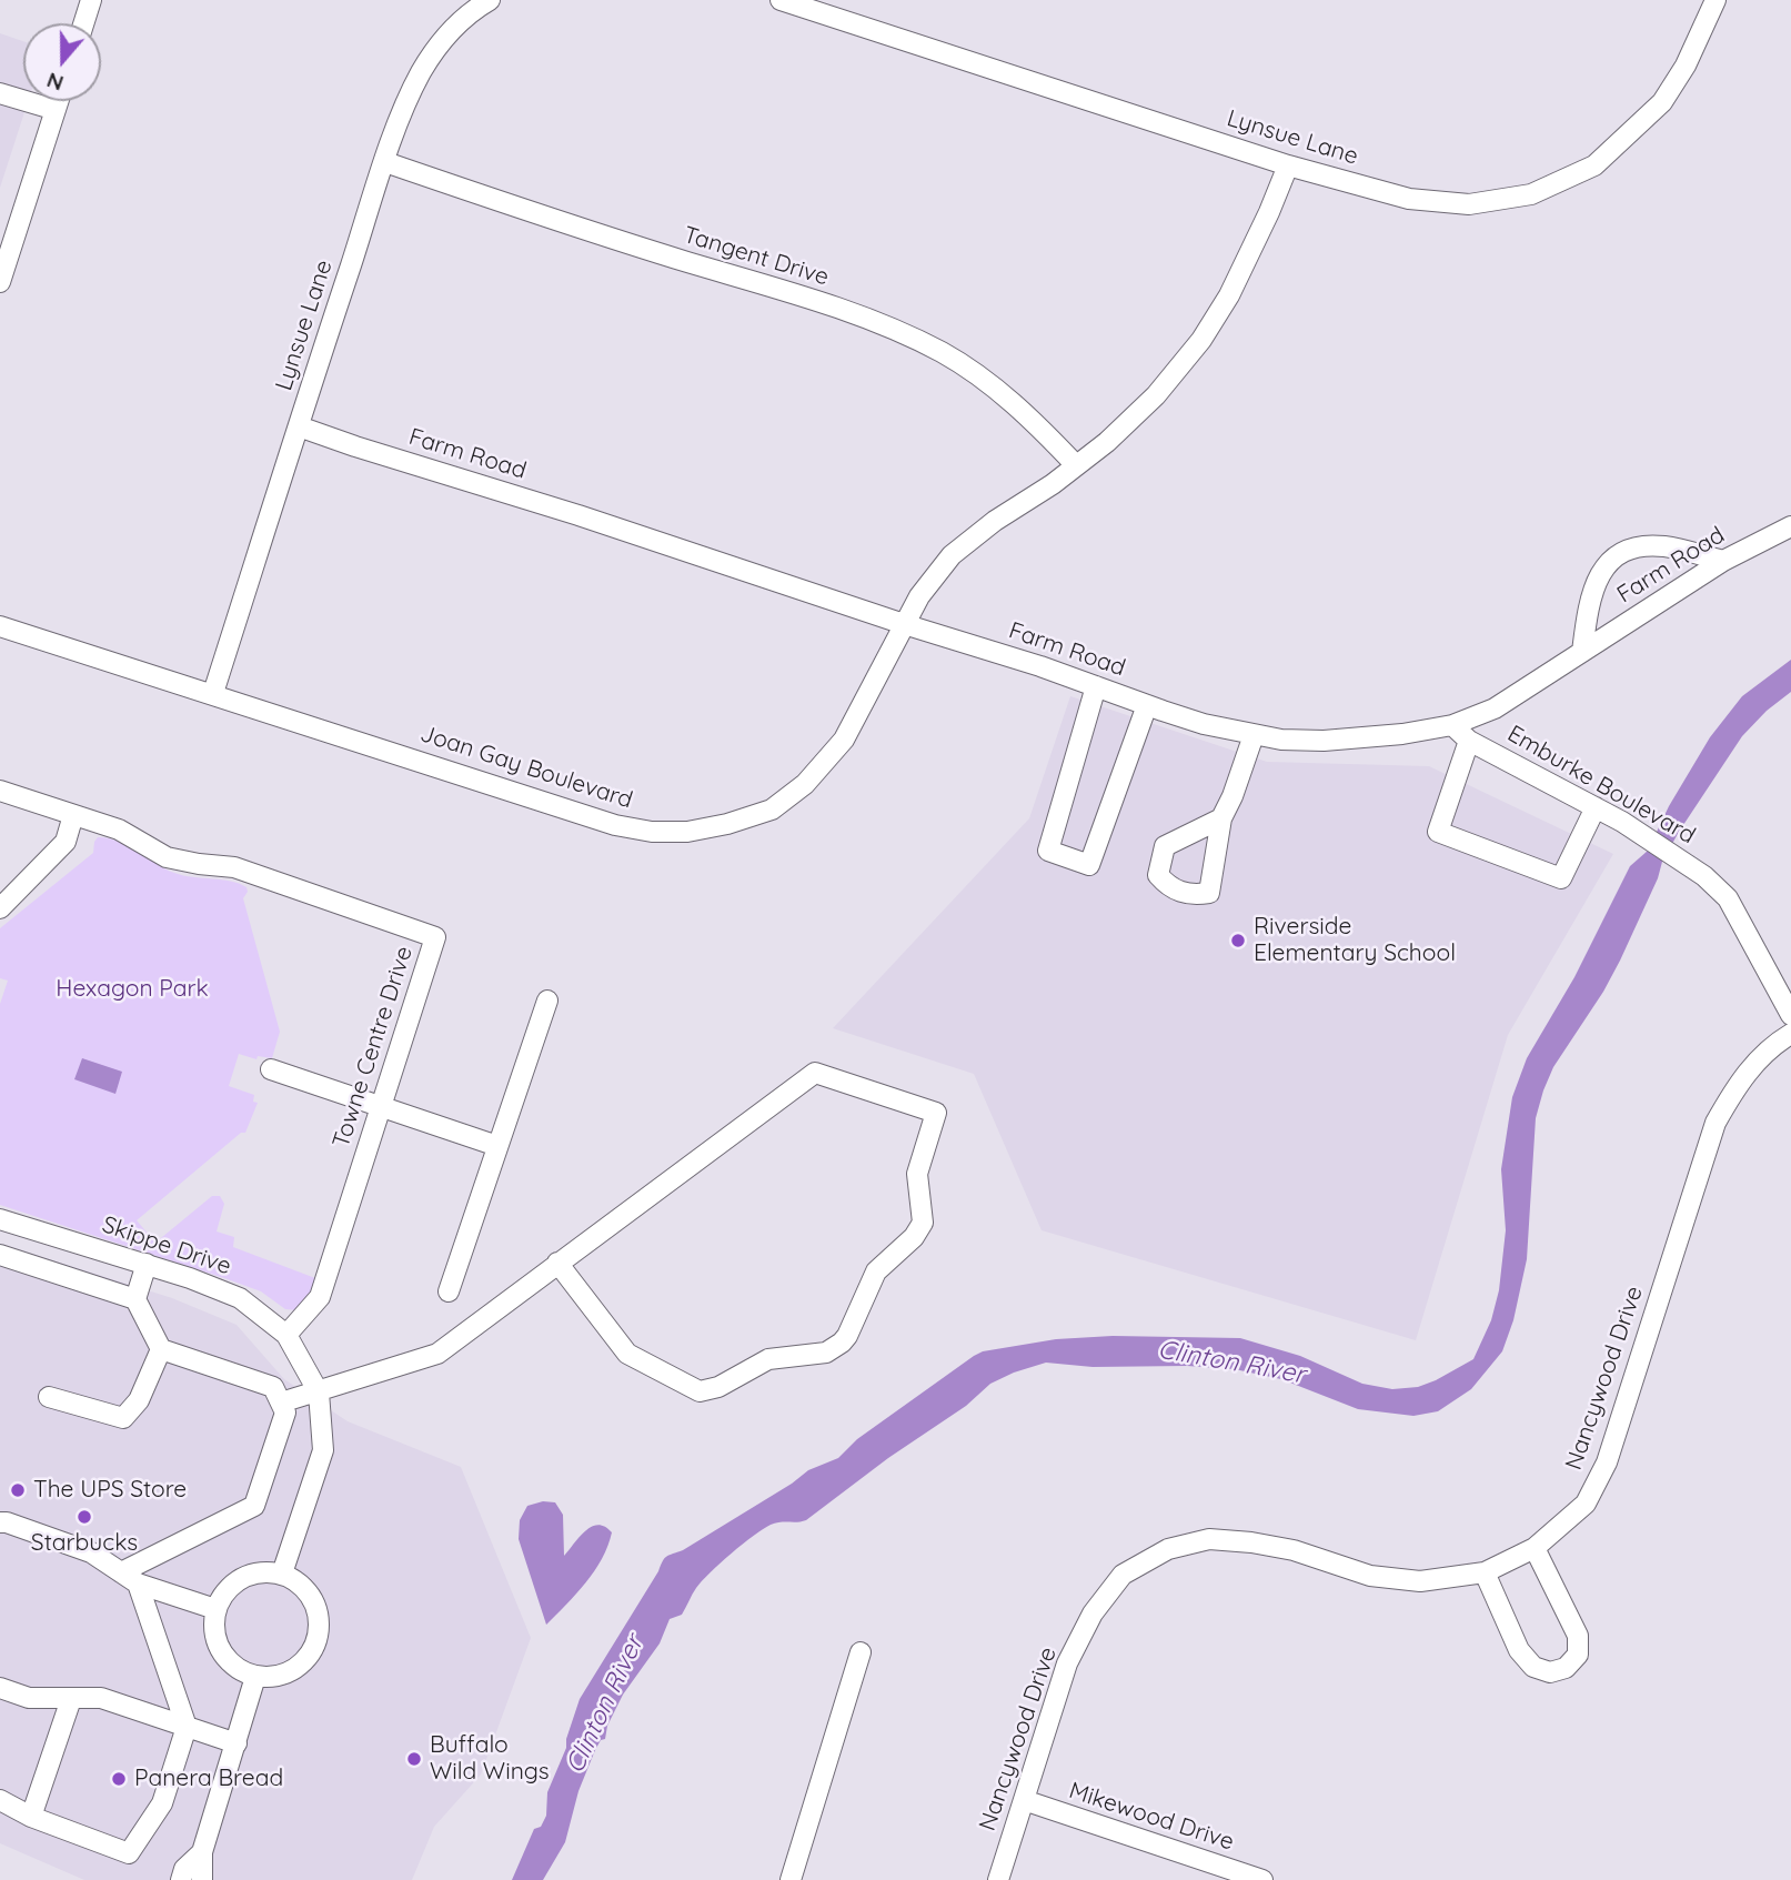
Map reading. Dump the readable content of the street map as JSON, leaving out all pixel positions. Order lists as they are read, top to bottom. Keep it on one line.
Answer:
{"streets":{"street":["Lynsue Lane","Tangent Drive","Farm Road","Joan Gay Boulevard","Emburke Boulevard","Towne Centre Drive","Skippe Drive","Nancywood Drive","Mikewood Drive"]},"crossings":[["Lynsue Lane","Tangent Drive"],["Lynsue Lane","Farm Road"],["Lynsue Lane","Joan Gay Boulevard"],["Tangent Drive","Joan Gay Boulevard"],["Farm Road","Joan Gay Boulevard"],["Farm Road","Emburke Boulevard"],["Towne Centre Drive","Skippe Drive"],["Nancywood Drive","Mikewood Drive"]],"water":["Clinton River"],"parks":["Hexagon Park"],"places":["Riverside Elementary School","The UPS Store","Starbucks","Buffalo Wild Wings","Panera Bread"],"north":"bottom"}
